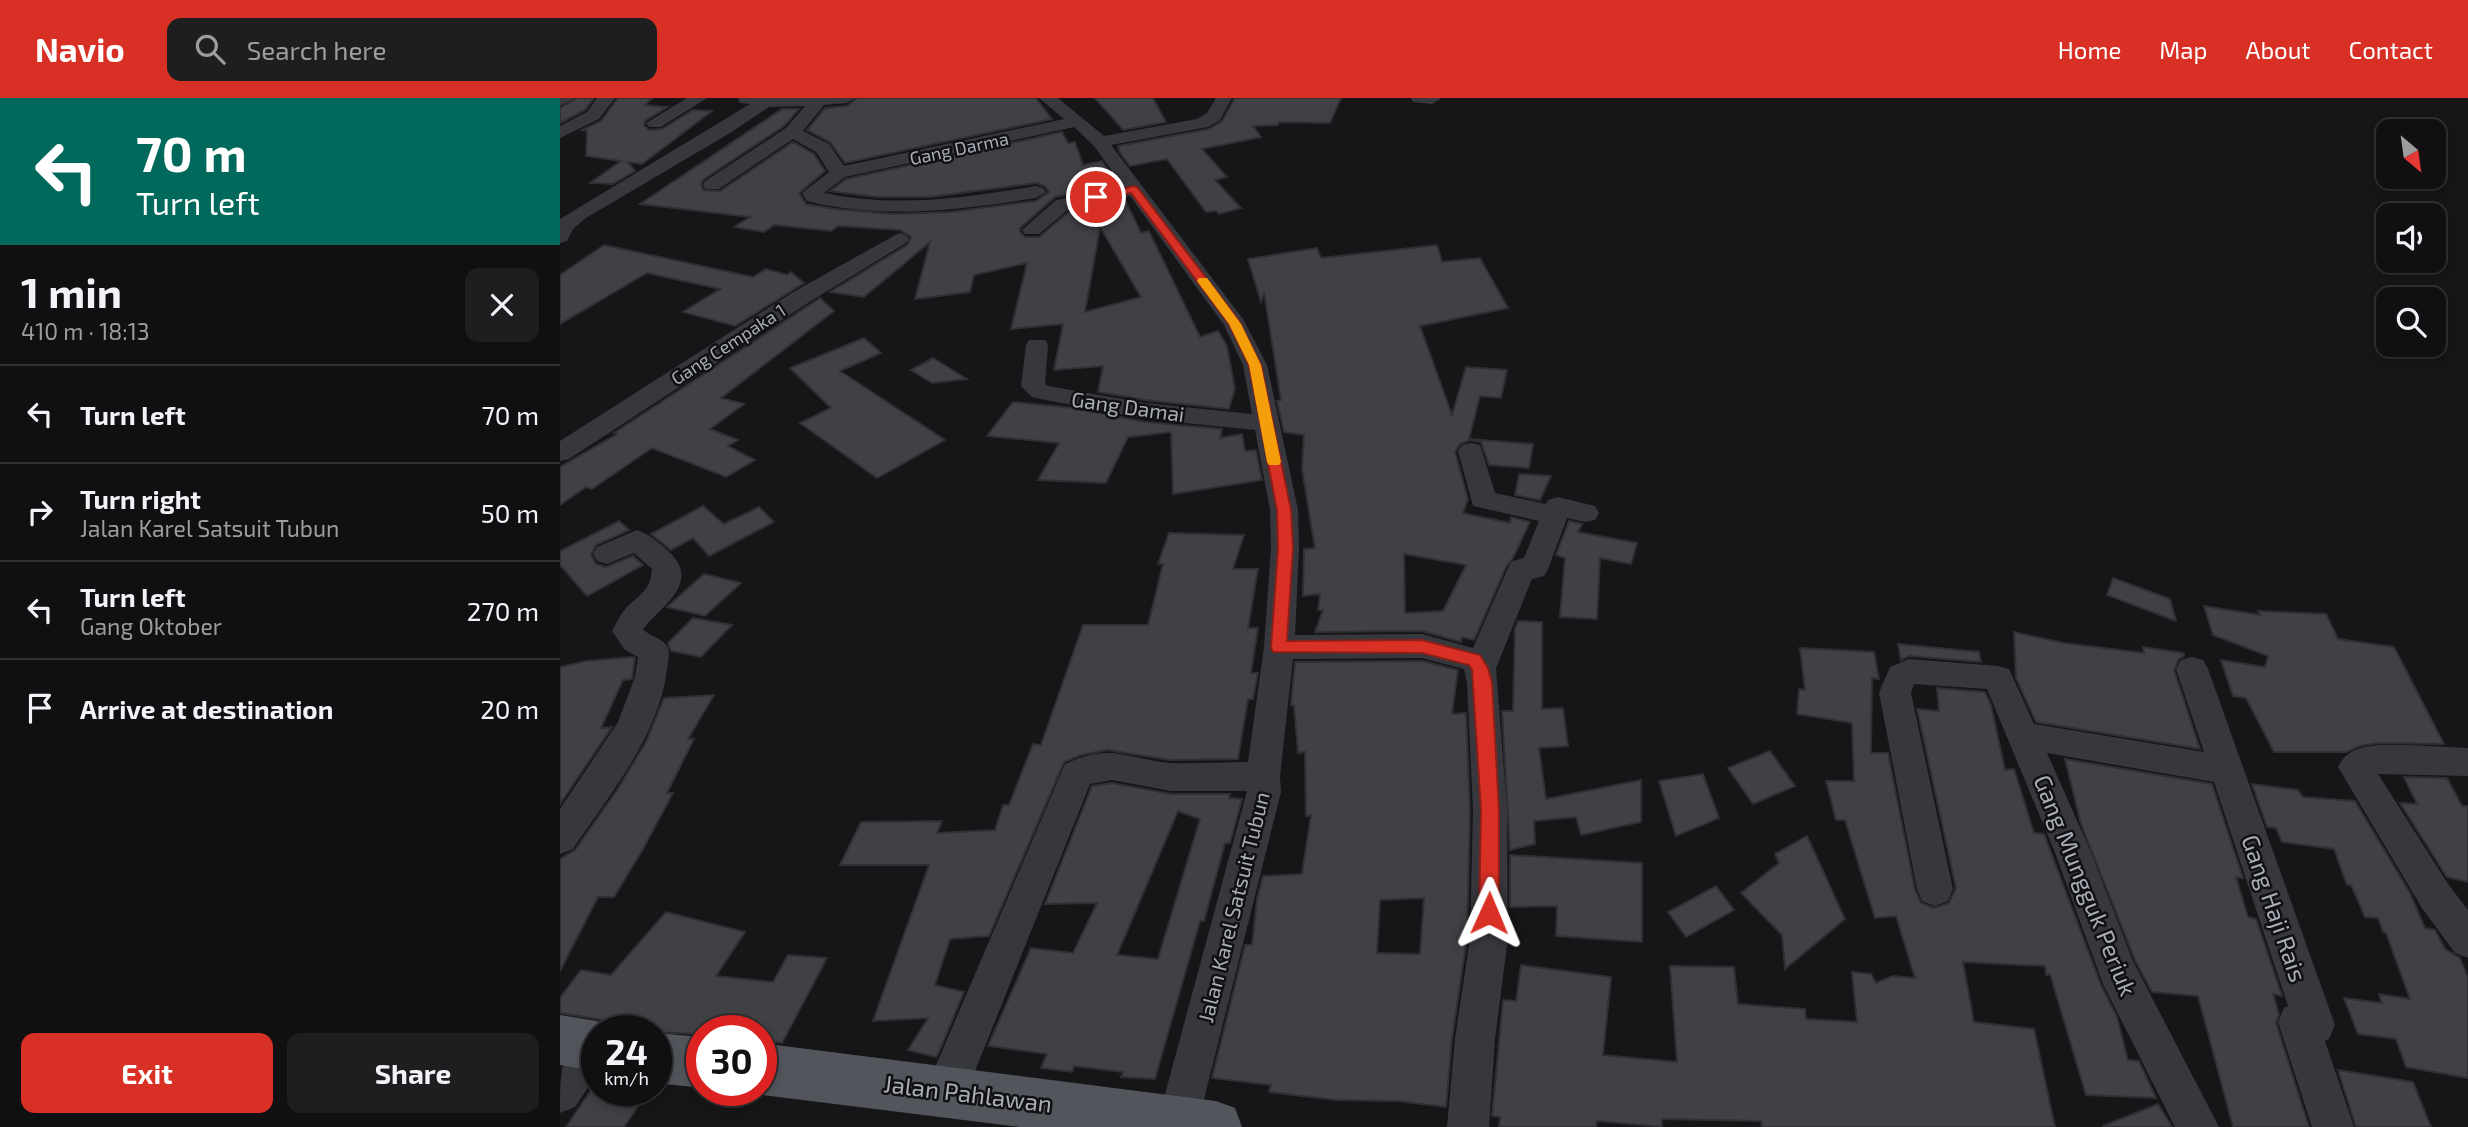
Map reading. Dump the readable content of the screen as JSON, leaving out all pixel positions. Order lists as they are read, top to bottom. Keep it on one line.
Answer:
{"streets":{"main road":["Jalan Pahlawan"],"street":["Gang Darma","Gang Cempaka 1","Gang Damai","Gang Mungguk Periuk","Jalan Karel Satsuit Tubun","Gang Haji Rais"]},"crossings":[["Gang Darma","Jalan Karel Satsuit Tubun"],["Gang Damai","Jalan Karel Satsuit Tubun"],["Jalan Karel Satsuit Tubun","Jalan Pahlawan"]],"north":"bottom right","page":{"header":"Navio","search":"Search here","nav":["Home","Map","About","Contact"],"turn":["70 m","Turn left"],"heading":["1 min","410 m · 18:13"],"list":[{"name":"Turn left","value":"70 m"},{"name":"Turn right","note":"Jalan Karel Satsuit Tubun","value":"50 m"},{"name":"Turn left","note":"Gang Oktober","value":"270 m"},{"name":"Arrive at destination","value":"20 m"}],"speed":"24 km/h","limit":"30","buttons":["Exit","Share"]}}
